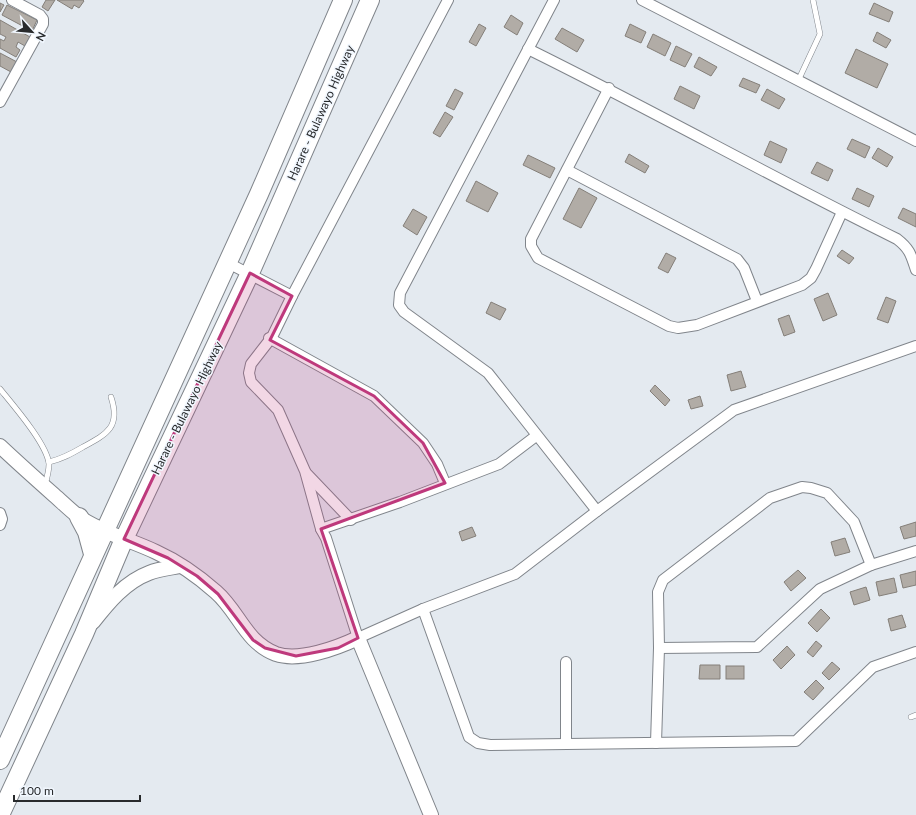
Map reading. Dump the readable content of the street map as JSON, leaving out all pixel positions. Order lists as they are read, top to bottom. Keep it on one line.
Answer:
{"streets":{"highway":["Harare - Bulawayo Highway"]},"scale_bar":"100 m","north":"bottom right"}
